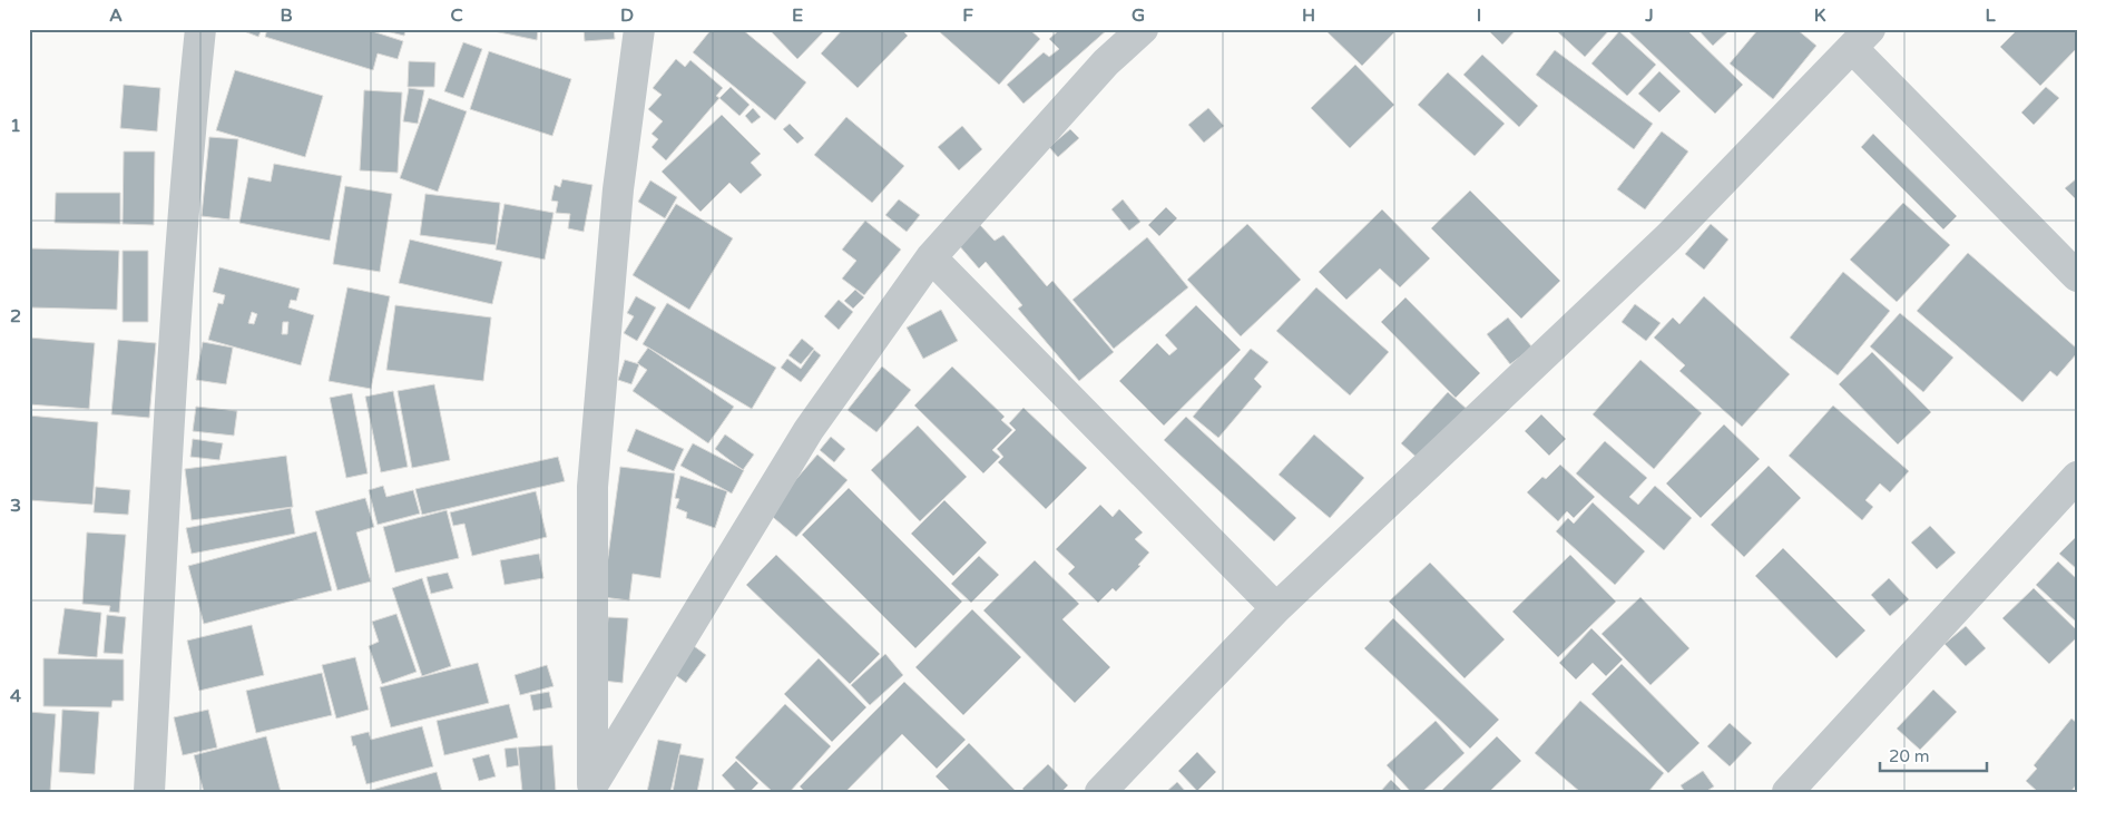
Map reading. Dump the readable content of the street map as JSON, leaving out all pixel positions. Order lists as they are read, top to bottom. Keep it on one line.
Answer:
{"scale_bar":"20 m","grid":{"columns":["A","B","C","D","E","F","G","H","I","J","K","L"],"rows":["1","2","3","4"]}}
